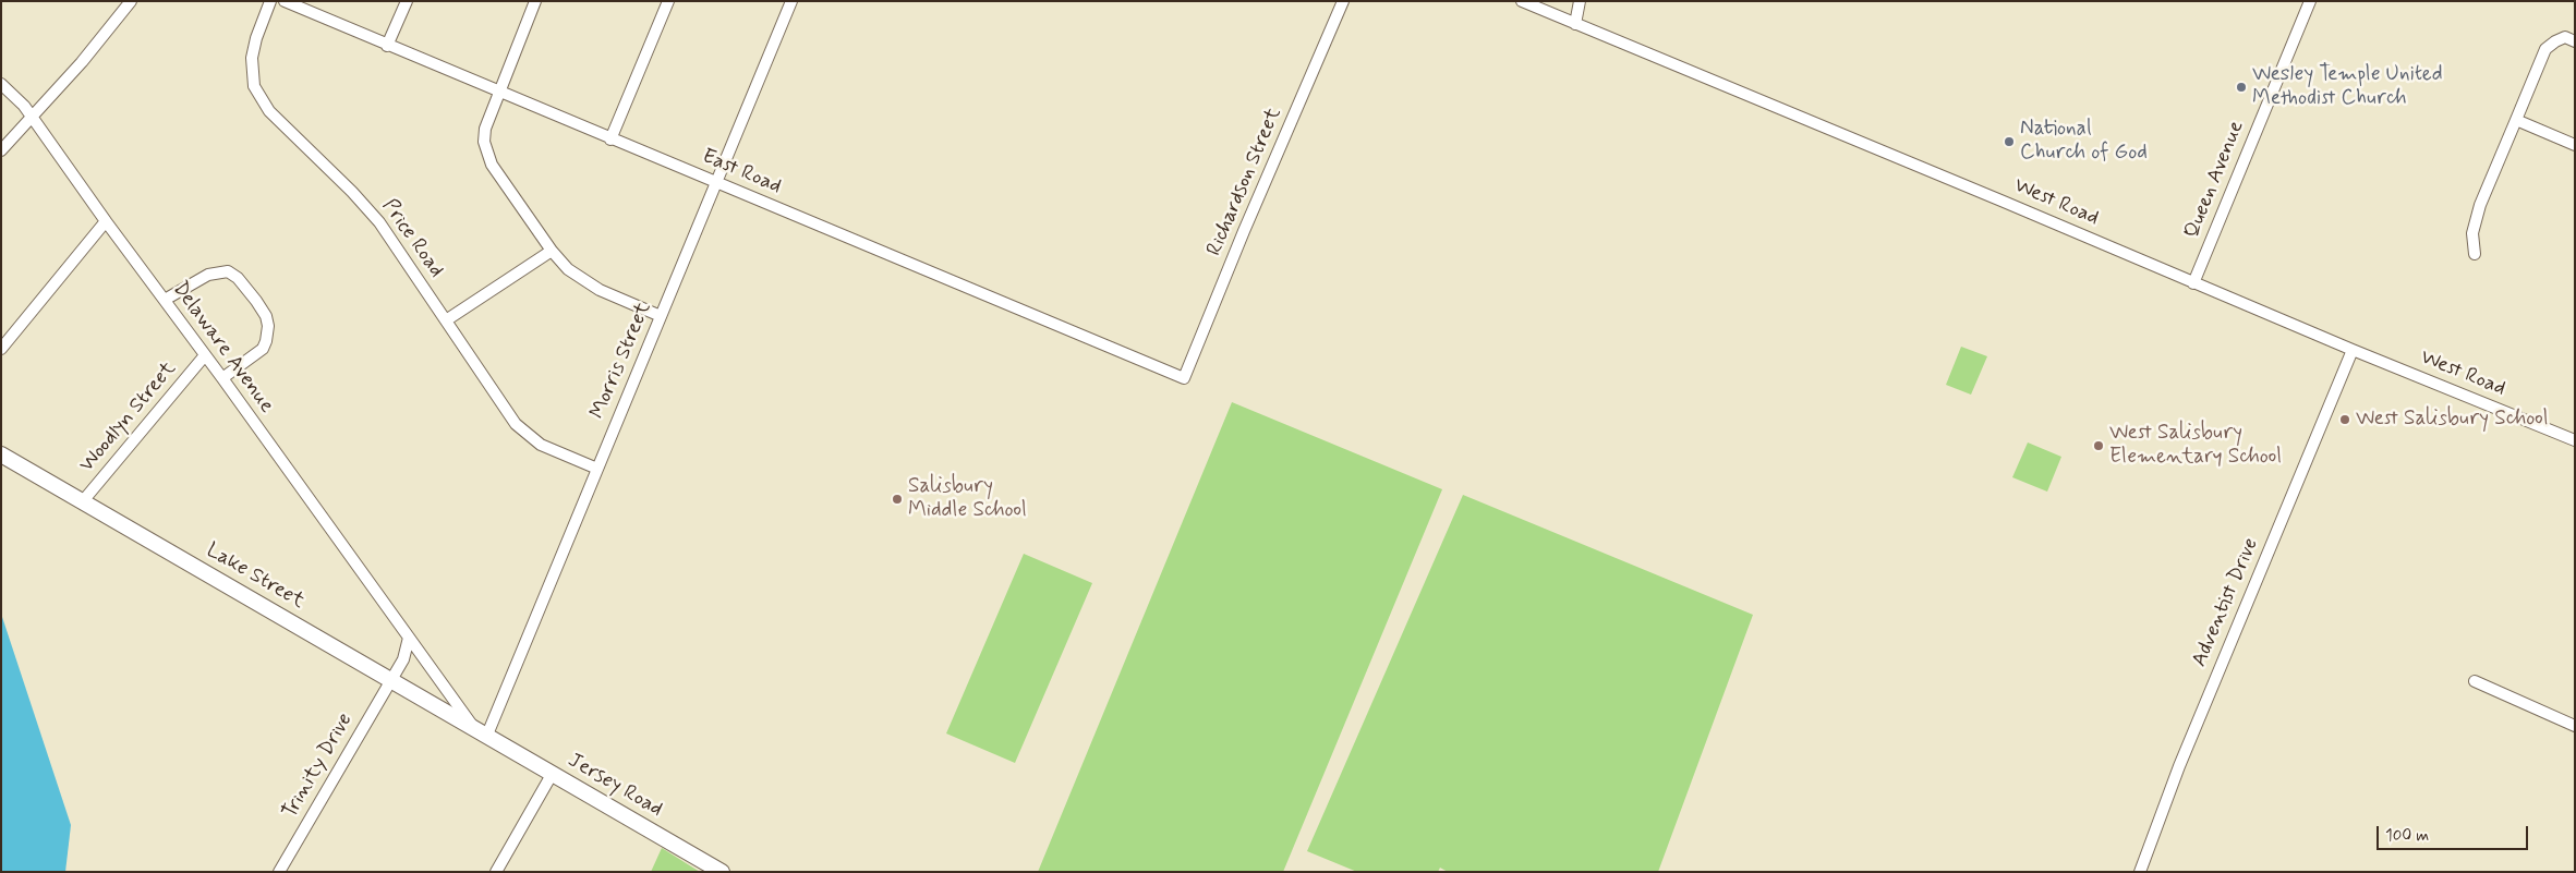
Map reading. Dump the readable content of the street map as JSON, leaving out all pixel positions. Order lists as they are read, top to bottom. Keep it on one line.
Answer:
{"streets":{"street":["East Road","Queen Avenue","Richardson Street","West Road","Price Road","Delaware Avenue","Morris Street","Woodlyn Street","Lake Street","Adventist Drive","Trinity Drive","Jersey Road"]},"crossings":[["East Road","Richardson Street"],["East Road","Morris Street"],["Queen Avenue","West Road"],["West Road","Adventist Drive"],["Price Road","Morris Street"],["Delaware Avenue","Woodlyn Street"],["Delaware Avenue","Lake Street"],["Morris Street","Lake Street"],["Morris Street","Jersey Road"],["Woodlyn Street","Lake Street"],["Lake Street","Trinity Drive"],["Lake Street","Jersey Road"]],"places":["Wesley Temple United Methodist Church","National Church of God","West Salisbury School","West Salisbury Elementary School","Salisbury Middle School"],"scale_bar":"100 m"}
